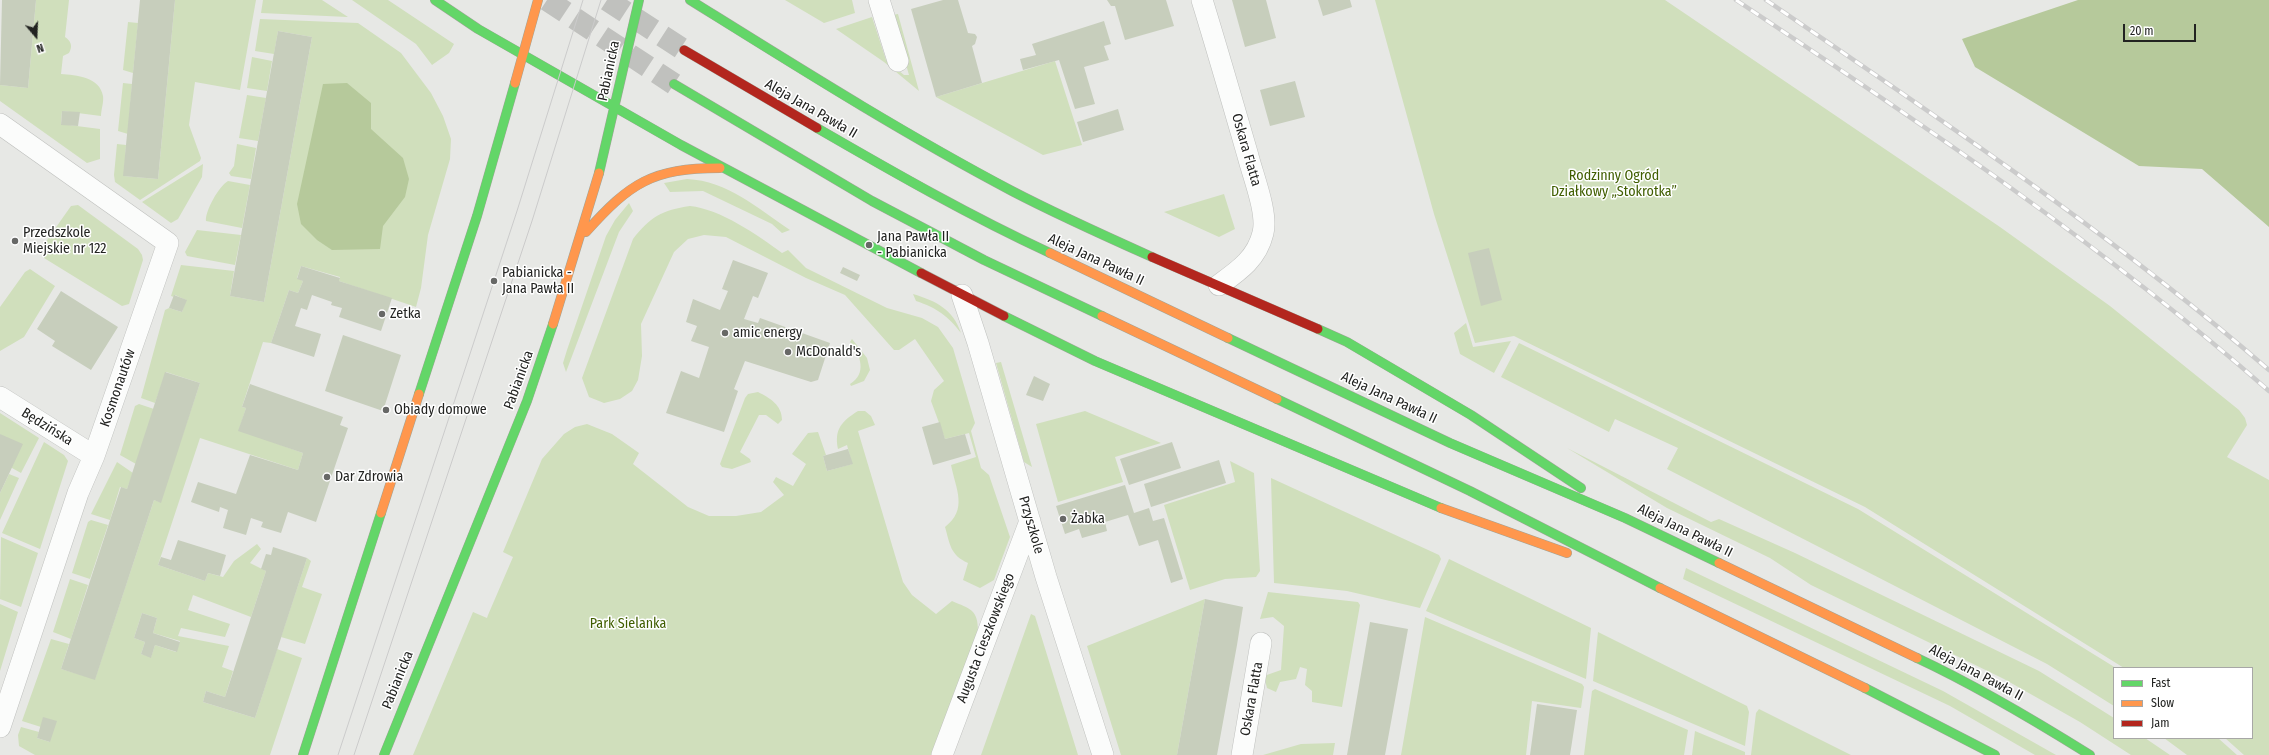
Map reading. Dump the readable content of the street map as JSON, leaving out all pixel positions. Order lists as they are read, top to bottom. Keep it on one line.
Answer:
{"streets":{"main road":["Pabianicka","Aleja Jana Pawła II"],"street":["Oskara Flatta","Kosmonautów","Będzińska","Przyszkole","Augusta Cieszkowskiego"]},"crossings":[["Kosmonautów","Będzińska"],["Przyszkole","Augusta Cieszkowskiego"]],"parks":["Rodzinny Ogród Działkowy „Stokrotka”","Park Sielanka"],"places":["Przedszkole Miejskie nr 122","Jana Pawła II - Pabianicka","Pabianicka - Jana Pawła II","Zetka","amic energy","McDonald's","Obiady domowe","Dar Zdrowia","Żabka"],"legend":["Fast","Slow","Jam"],"scale_bar":"20 m","north":"bottom"}
